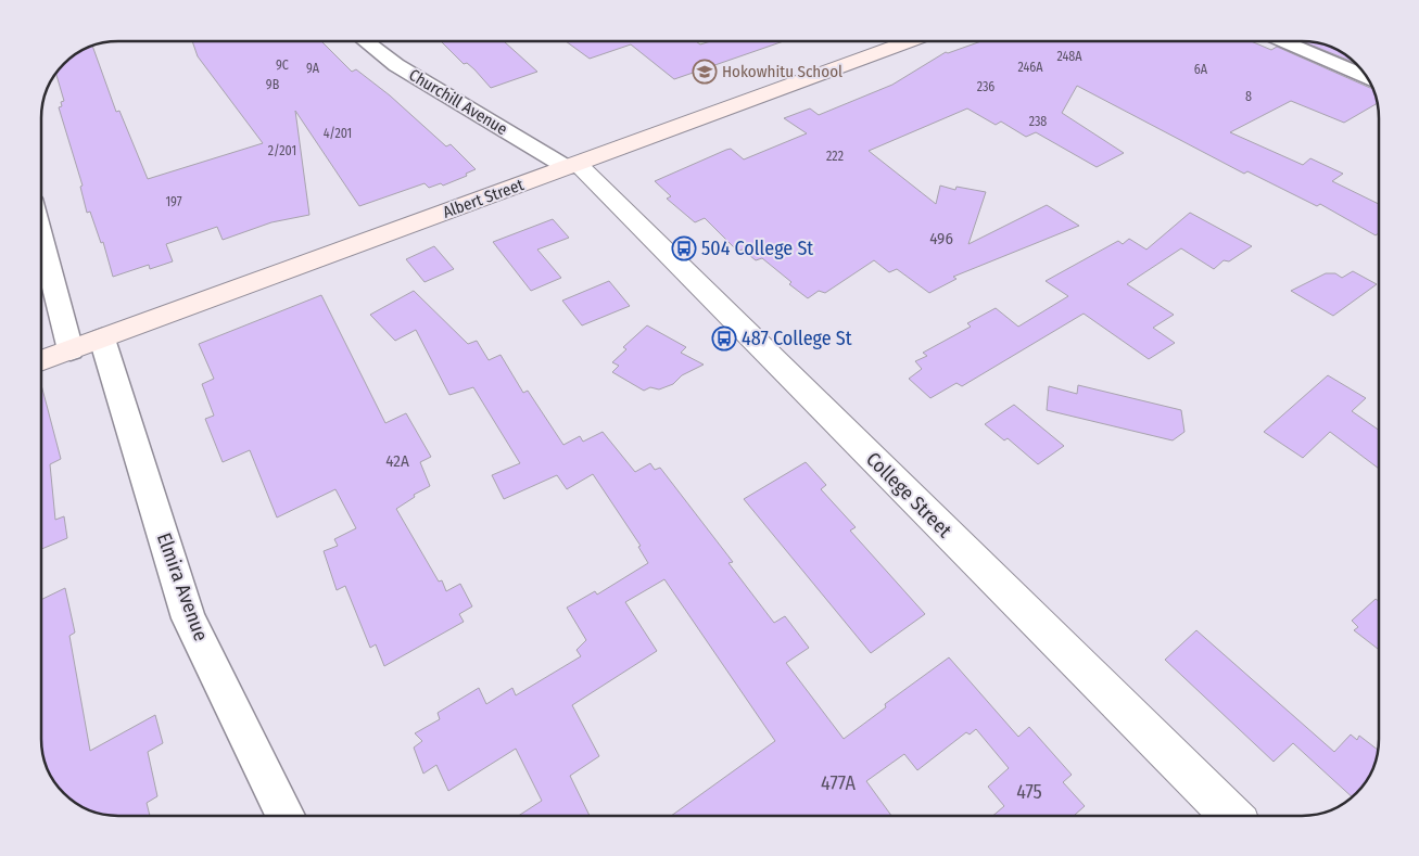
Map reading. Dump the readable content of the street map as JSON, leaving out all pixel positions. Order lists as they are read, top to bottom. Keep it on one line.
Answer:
{"streets":{"main road":["Albert Street"],"street":["Churchill Avenue","College Street","Elmira Avenue"]},"crossings":[["Churchill Avenue","Albert Street"],["Churchill Avenue","College Street"],["Albert Street","College Street"],["Albert Street","Elmira Avenue"]],"places":{"school or university":["Hokowhitu School"],"bus stop":["504 College St","487 College St"]},"house_numbers":["248A","9C","246A","9A","6A","9B","236","8","238","4/201","2/201","222","197","496","42A","477A","475"]}
